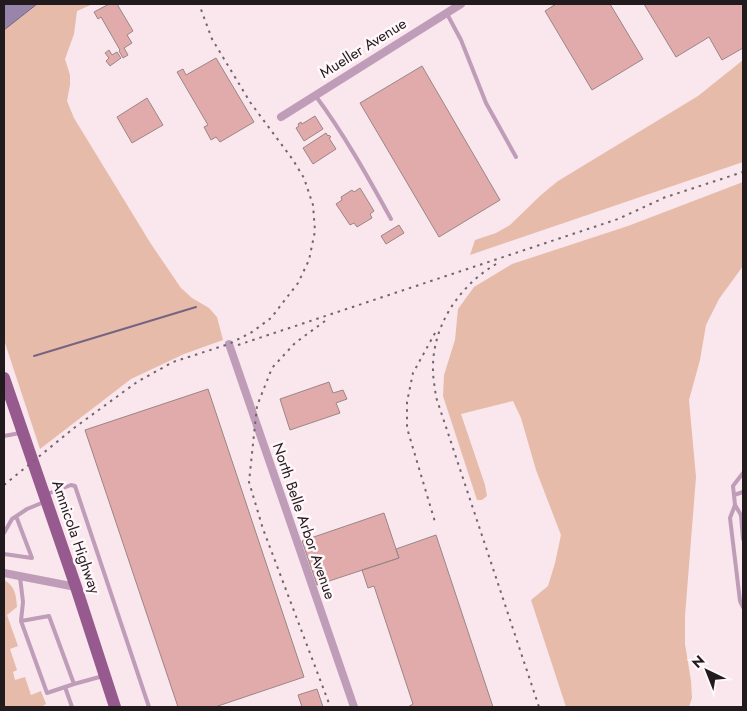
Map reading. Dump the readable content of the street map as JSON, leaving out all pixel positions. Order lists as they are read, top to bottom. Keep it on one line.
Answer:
{"streets":{"main road":["Amnicola Highway"],"street":["Mueller Avenue","North Belle Arbor Avenue"]},"north":"top left"}
